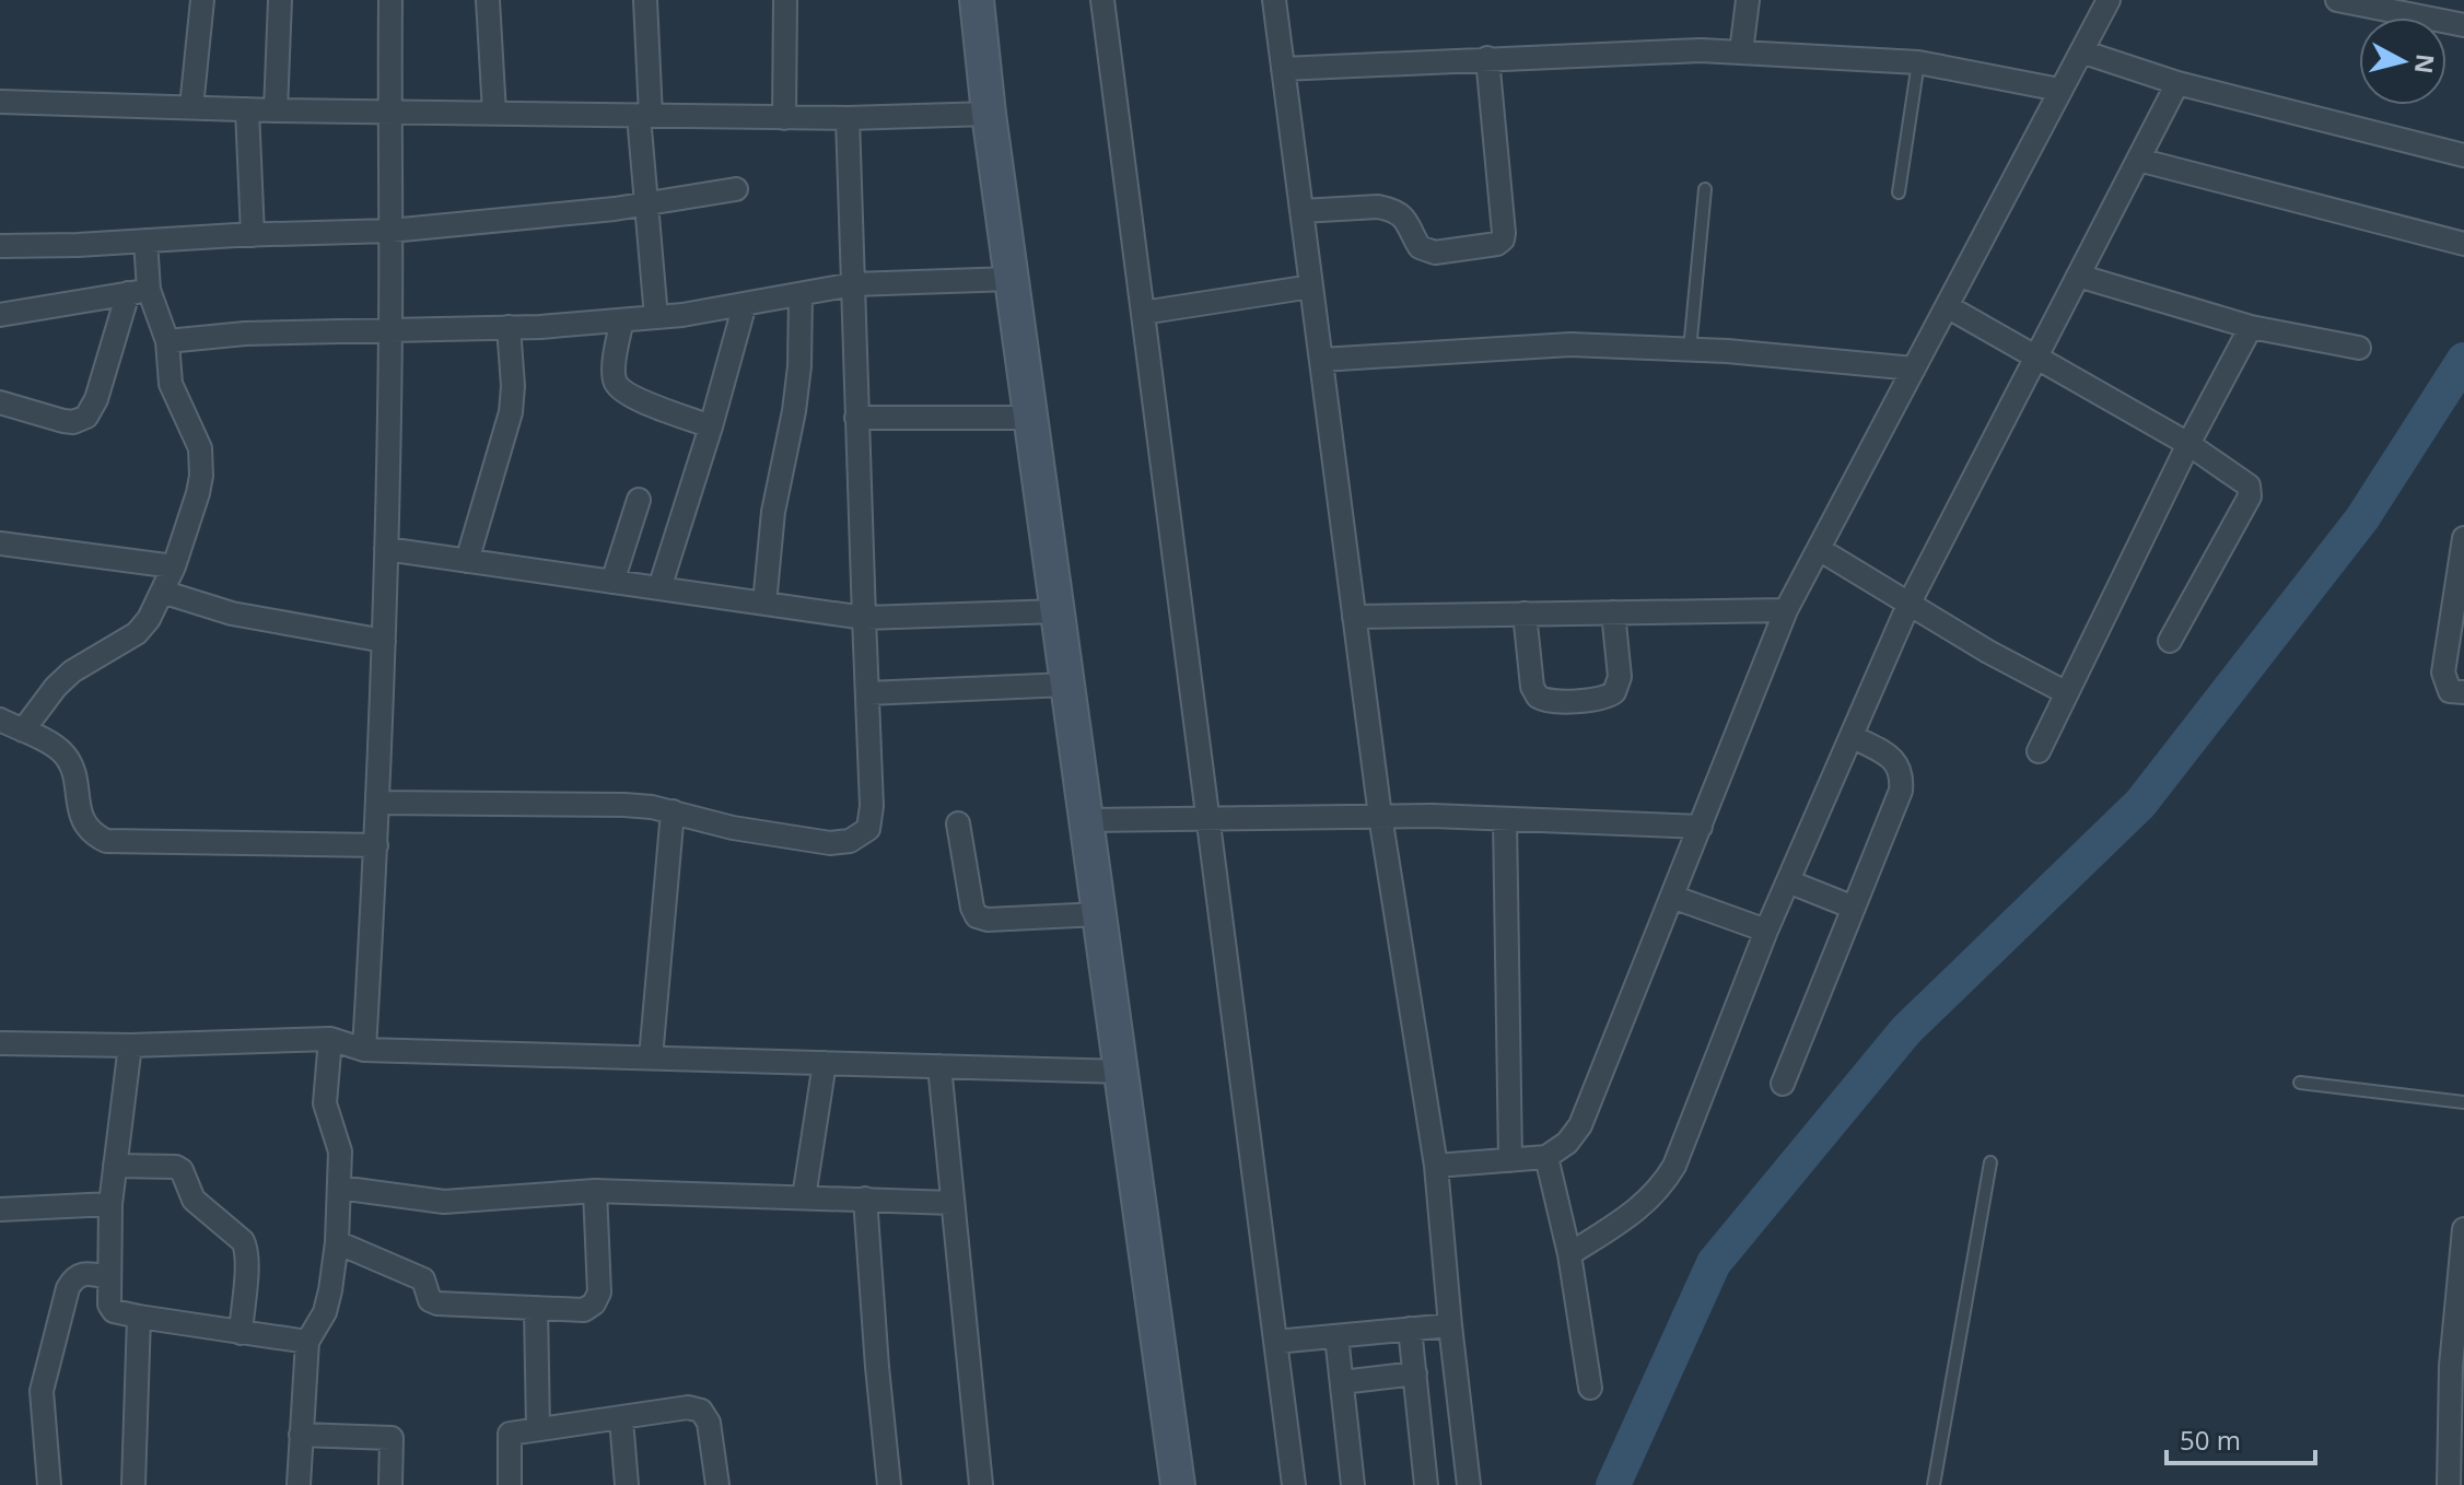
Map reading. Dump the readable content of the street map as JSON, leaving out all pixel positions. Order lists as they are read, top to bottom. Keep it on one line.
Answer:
{"scale_bar":"50 m","north":"right"}
